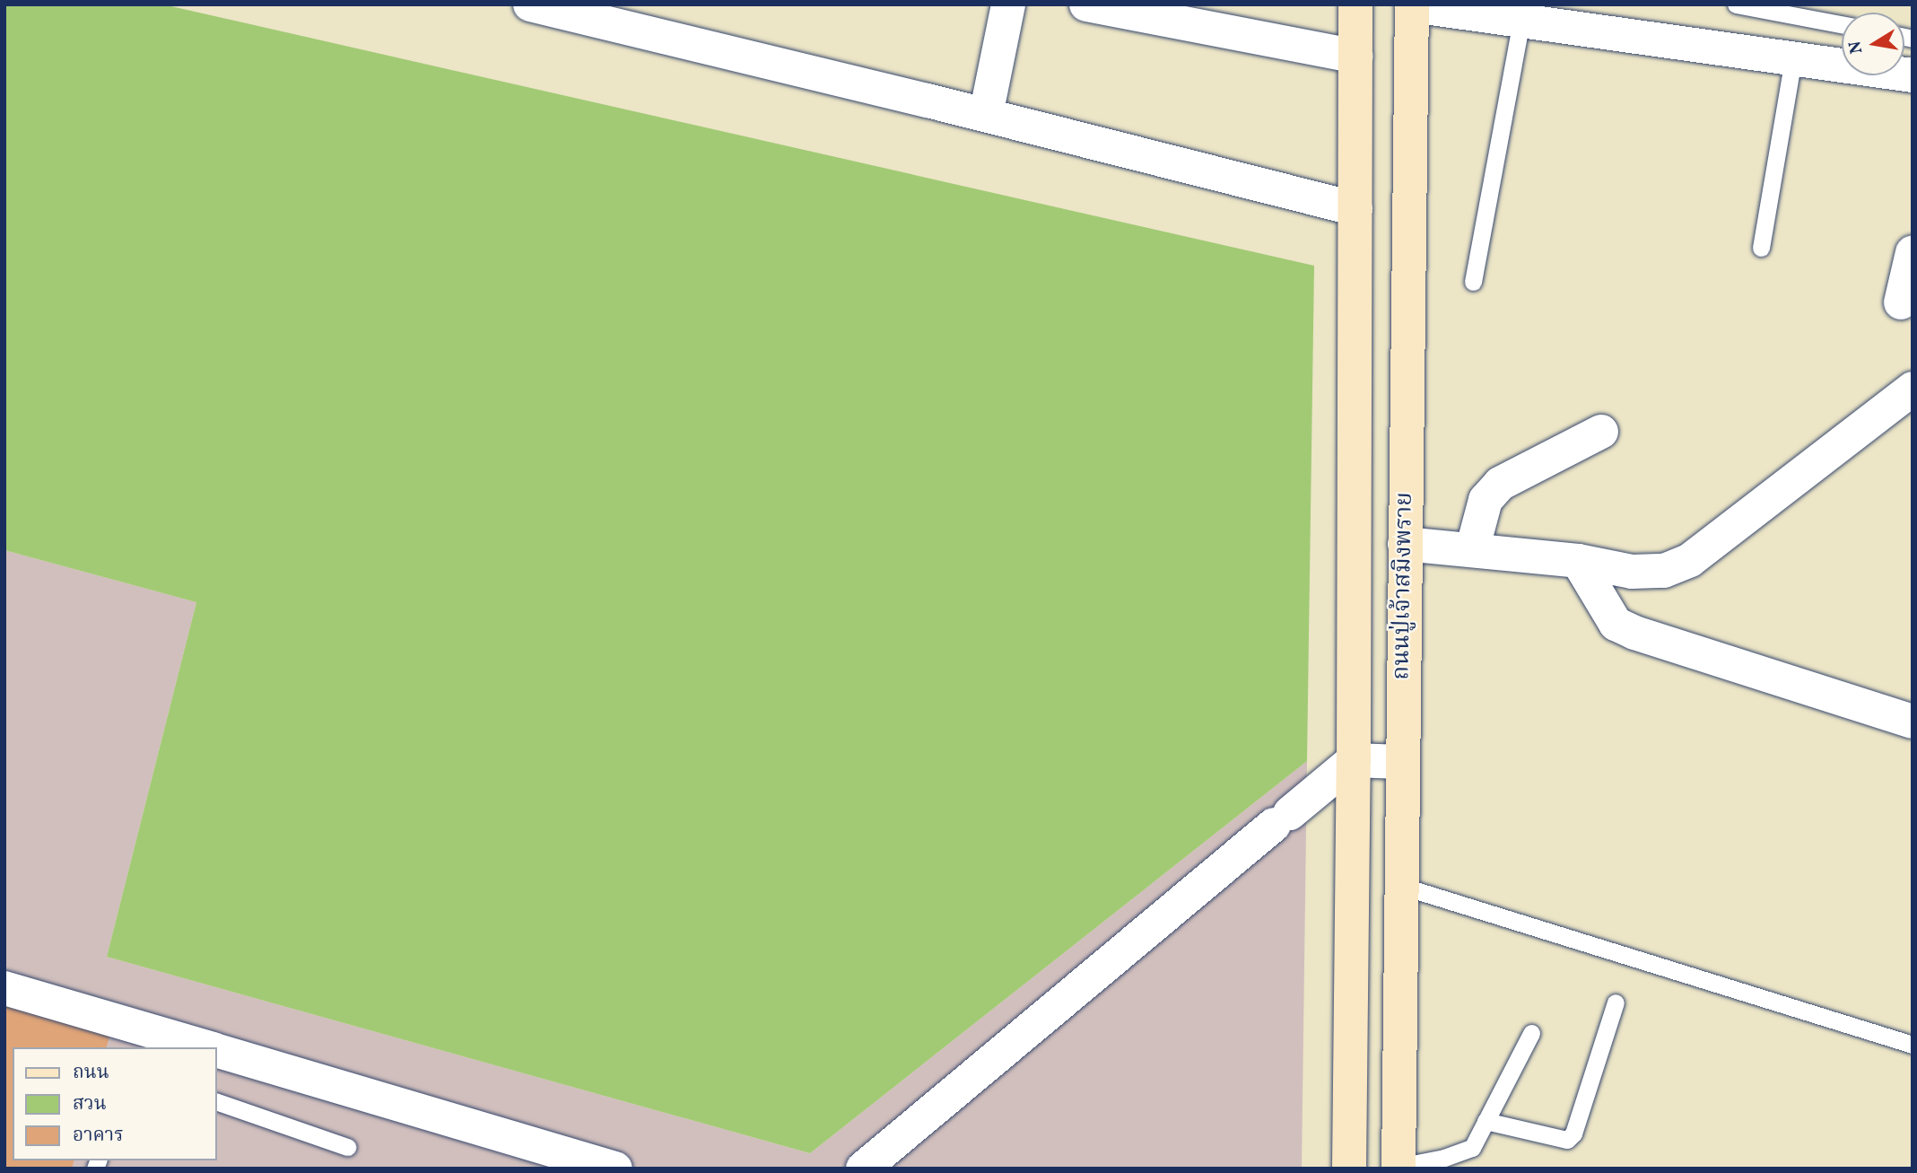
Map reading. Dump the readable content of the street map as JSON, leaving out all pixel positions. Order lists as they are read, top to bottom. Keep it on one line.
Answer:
{"streets":{"main road":["ถนนปู่เจ้าสมิงพราย"]},"legend":["ถนน","สวน","อาคาร"],"north":"left"}
